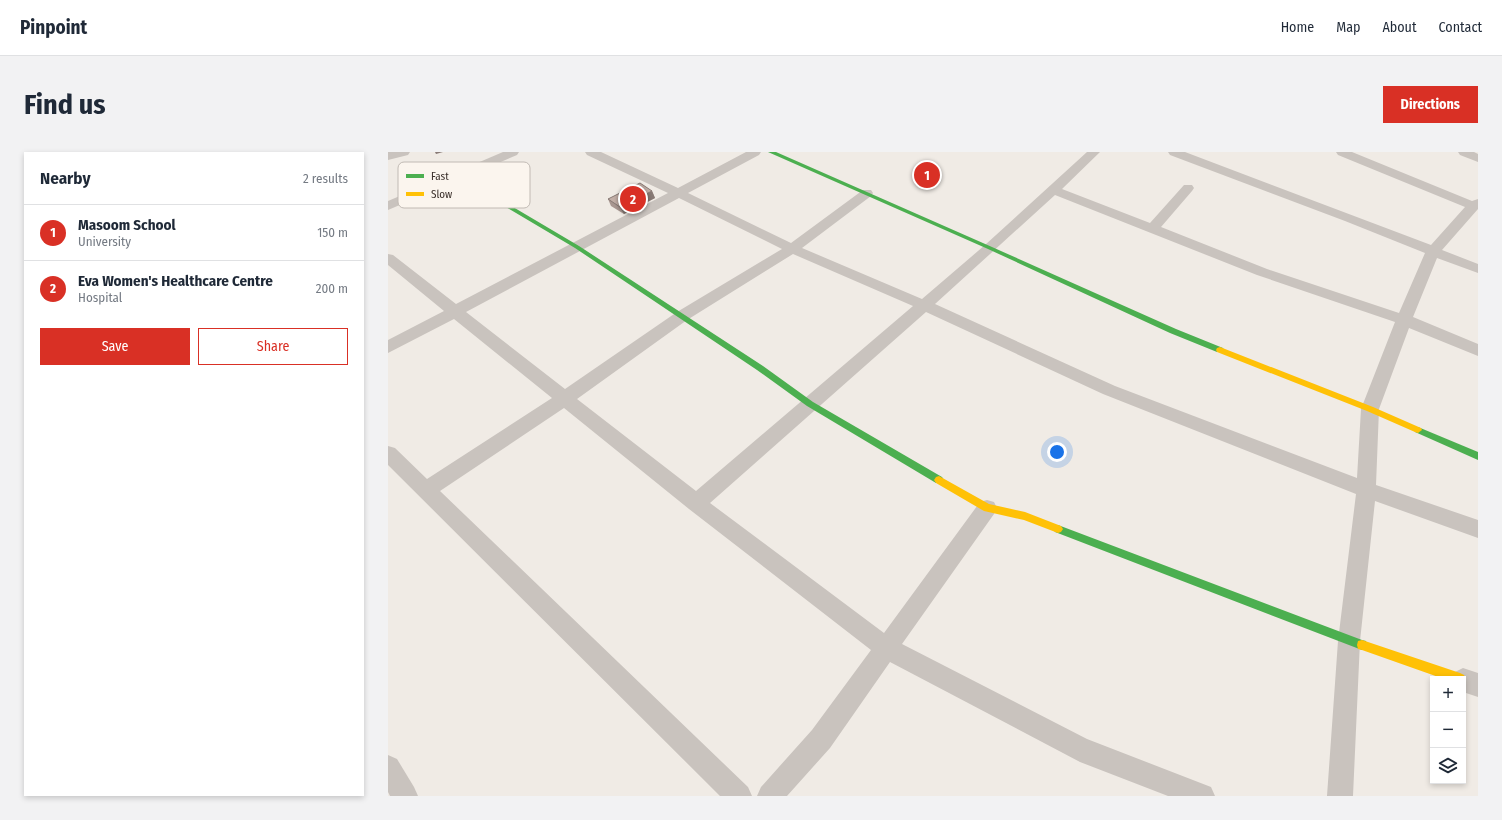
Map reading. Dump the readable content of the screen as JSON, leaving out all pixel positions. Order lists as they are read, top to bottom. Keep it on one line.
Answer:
{"legend":["Fast","Slow"],"page":{"header":"Pinpoint","nav":["Home","Map","About","Contact"],"buttons":["Directions",["Save","Share"]],"title":"Find us","heading":["Nearby","2 results"],"pins":["1","2"],"list":[{"mark":"1","name":"Masoom School","note":"University","value":"150 m"},{"mark":"2","name":"Eva Women's Healthcare Centre","note":"Hospital","value":"200 m"}],"map_buttons":["+","−"]}}
